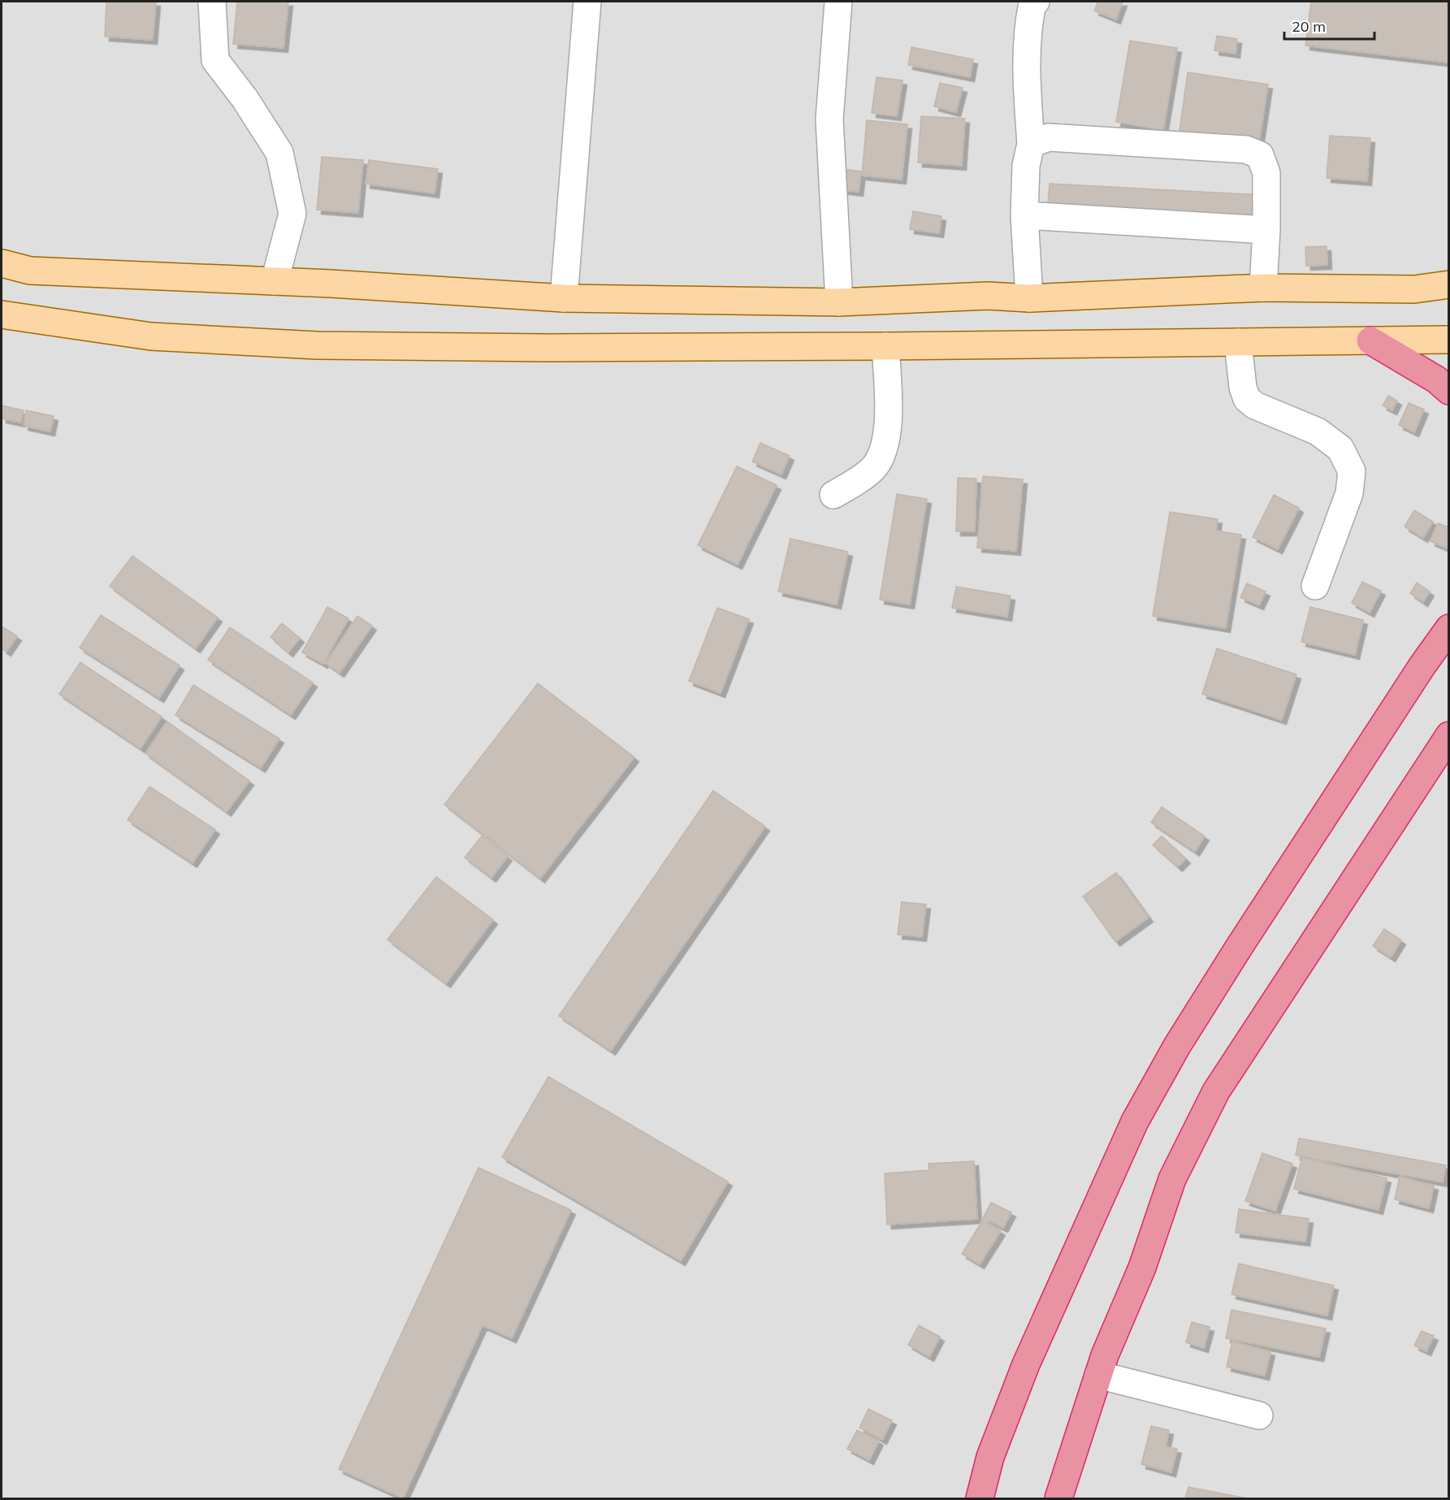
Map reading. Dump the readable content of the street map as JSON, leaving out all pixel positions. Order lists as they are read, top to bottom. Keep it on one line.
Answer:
{"scale_bar":"20 m"}
